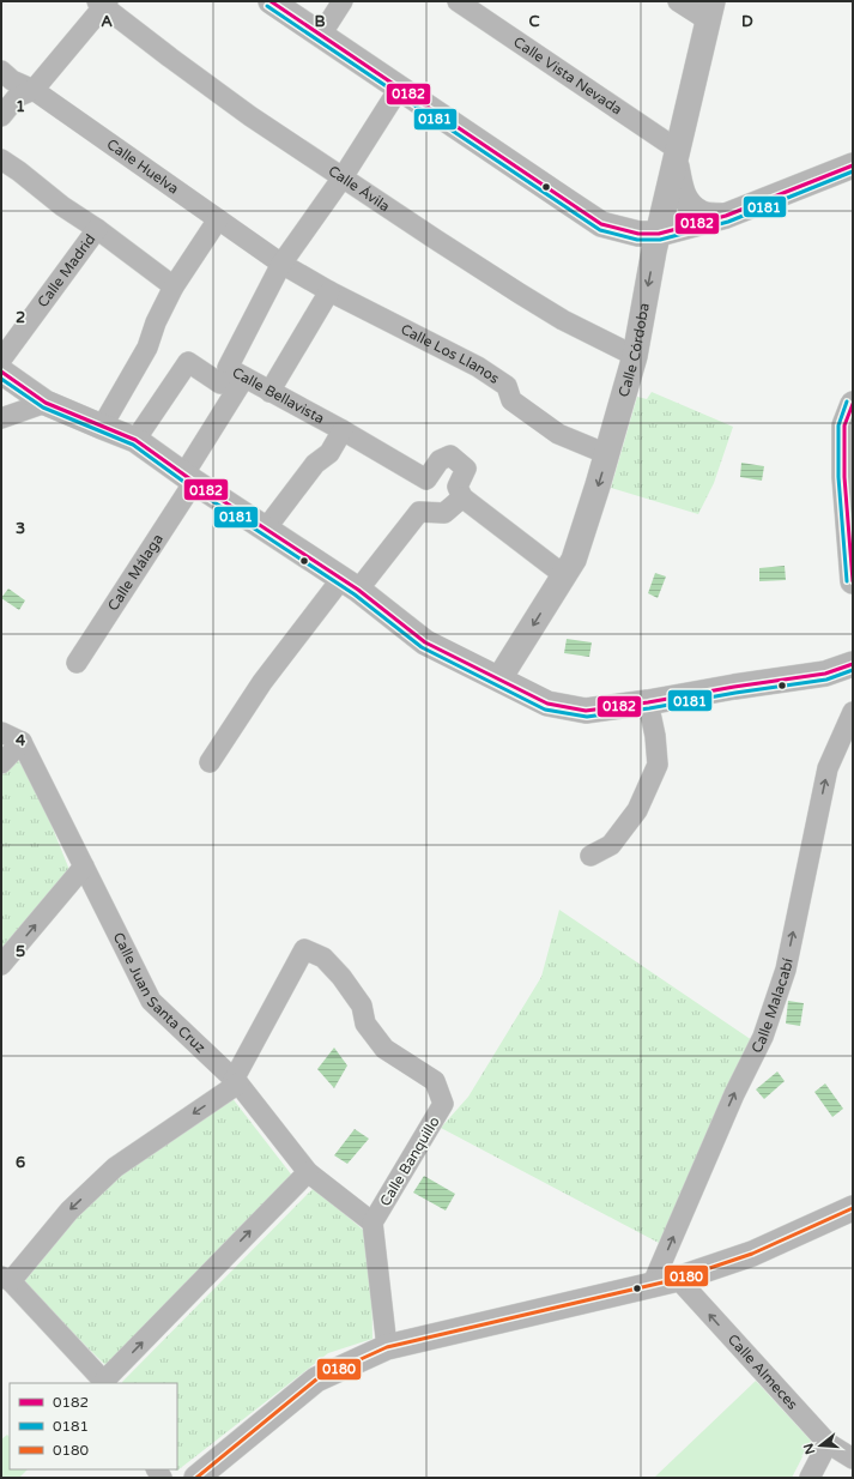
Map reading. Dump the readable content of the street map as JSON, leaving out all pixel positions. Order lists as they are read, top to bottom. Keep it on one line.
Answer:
{"streets":{"street":["Calle Vista Nevada","Calle Huelva","Calle Ávila","Calle Madrid","Calle Córdoba","Calle Los Llanos","Calle Bellavista","Calle Málaga","Calle Juan Santa Cruz","Calle Malacabí","Calle Banquillo","Calle Almeces"]},"crossings":[["Calle Vista Nevada","Calle Córdoba"],["Calle Huelva","Calle Los Llanos"],["Calle Huelva","Calle Bellavista"],["Calle Ávila","Calle Córdoba"],["Calle Ávila","Calle Bellavista"],["Calle Córdoba","Calle Los Llanos"],["Calle Los Llanos","Calle Bellavista"],["Calle Bellavista","Calle Málaga"],["Calle Juan Santa Cruz","Calle Banquillo"]],"one_way":["Calle Córdoba","Calle Malacabí","Calle Almeces"],"lines":["transit line 0182","transit line 0181","transit line 0180"],"legend":["0182","0181","0180"],"north":"left","grid":{"columns":["A","B","C","D"],"rows":["1","2","3","4","5","6"]}}
